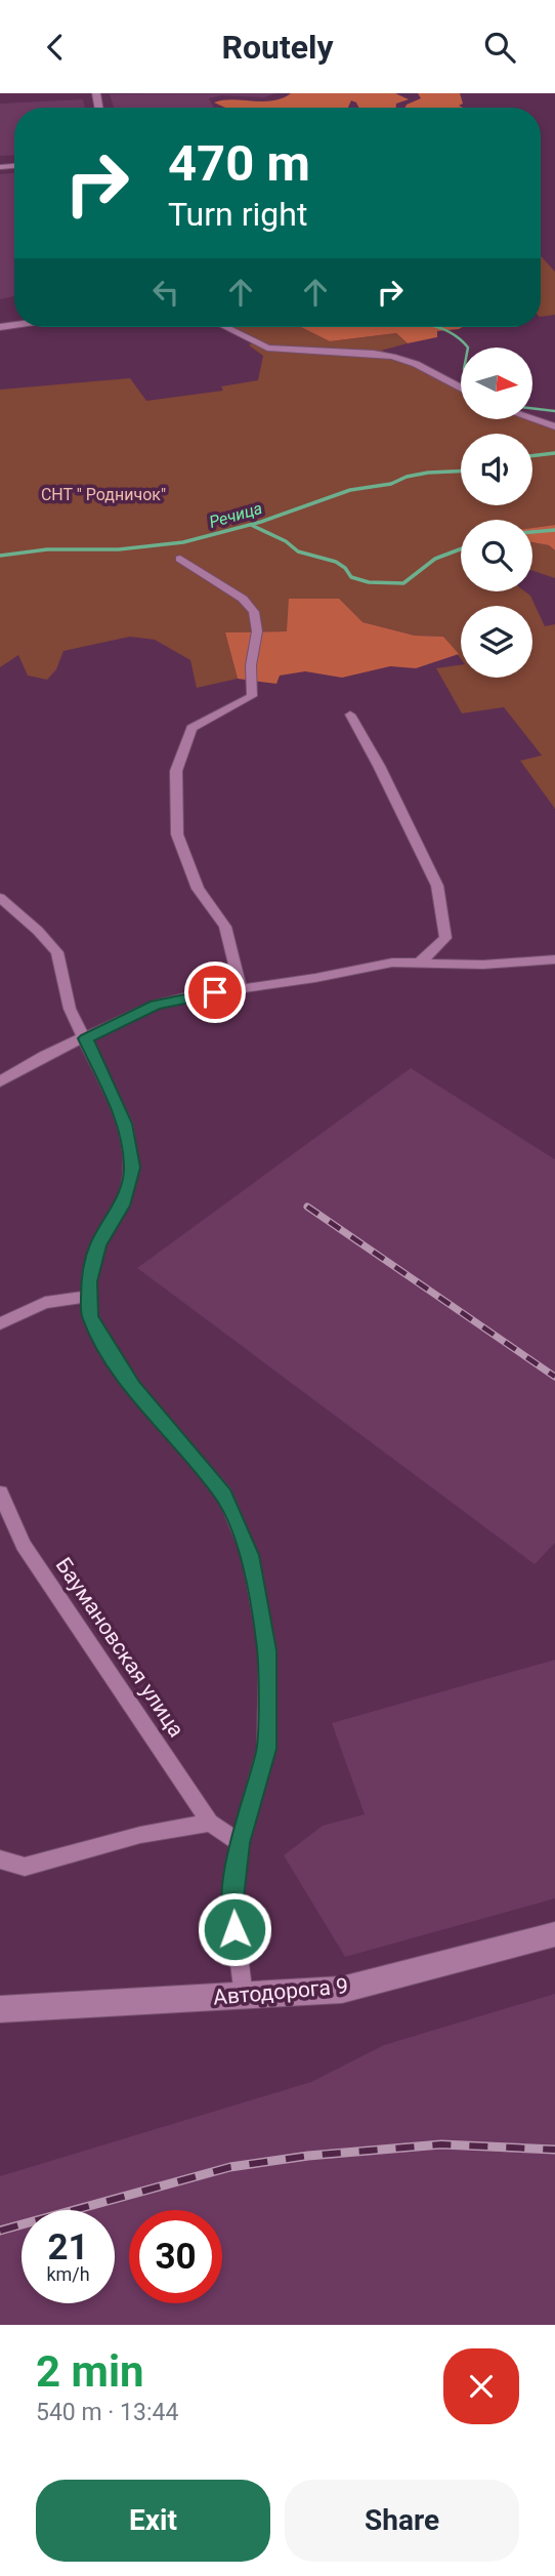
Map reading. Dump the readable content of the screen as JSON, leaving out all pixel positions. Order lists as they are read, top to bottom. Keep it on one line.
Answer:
{"streets":{"street":["Баумановская улица","Автодорога 9"]},"water":["Речица"],"parks":["СНТ \" Родничок\""],"north":"right","page":{"header":"Routely","turn":["470 m","Turn right"],"speed":"21 km/h","limit":"30","heading":["2 min","540 m · 13:44"],"buttons":["Exit","Share"]}}
